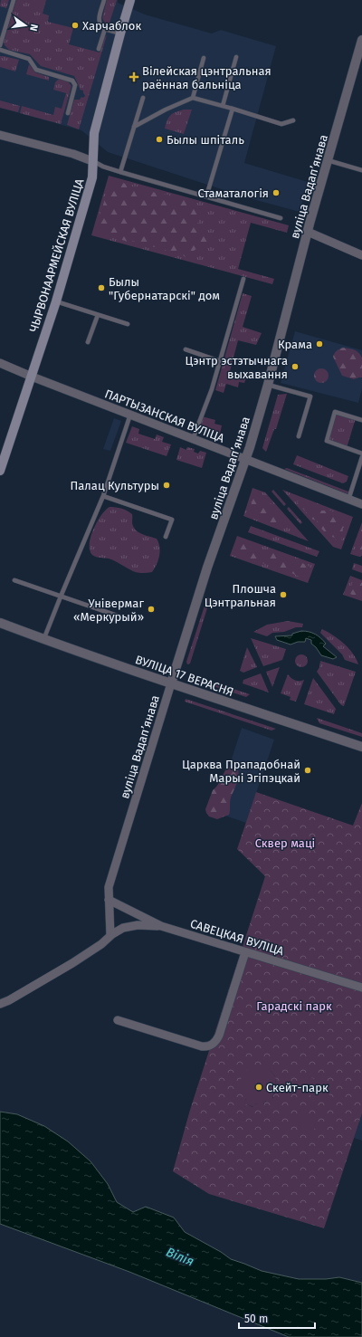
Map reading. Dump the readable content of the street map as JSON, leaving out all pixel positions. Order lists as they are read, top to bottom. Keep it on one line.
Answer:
{"streets":{"main road":["ЧЫРВОНААРМЕЙСКАЯ ВУЛІЦА"],"street":["вуліца Вадапʼянава","ПАРТЫЗАНСКАЯ ВУЛІЦА","ВУЛІЦА 17 ВЕРАСНЯ","САВЕЦКАЯ ВУЛІЦА"]},"crossings":[["вуліца Вадапʼянава","ПАРТЫЗАНСКАЯ ВУЛІЦА"],["вуліца Вадапʼянава","ВУЛІЦА 17 ВЕРАСНЯ"],["вуліца Вадапʼянава","САВЕЦКАЯ ВУЛІЦА"],["ЧЫРВОНААРМЕЙСКАЯ ВУЛІЦА","ПАРТЫЗАНСКАЯ ВУЛІЦА"]],"water":["Вілія"],"parks":["Сквер маці","Гарадскі парк"],"places":{"other":["Харчаблок","Былы шпіталь","Стаматалогія","Былы \"Губернатарскі\" дом","Крама","Цэнтр эстэтычнага выхавання","Палац Культуры","Плошча Цэнтральная","Універмаг «Меркурый»","Царква Прападобнай Марыі Эгіпэцкай","Скейт-парк"],"health":["Вілейская цэнтральная раённая бальніца"]},"scale_bar":"50 m","north":"right"}
